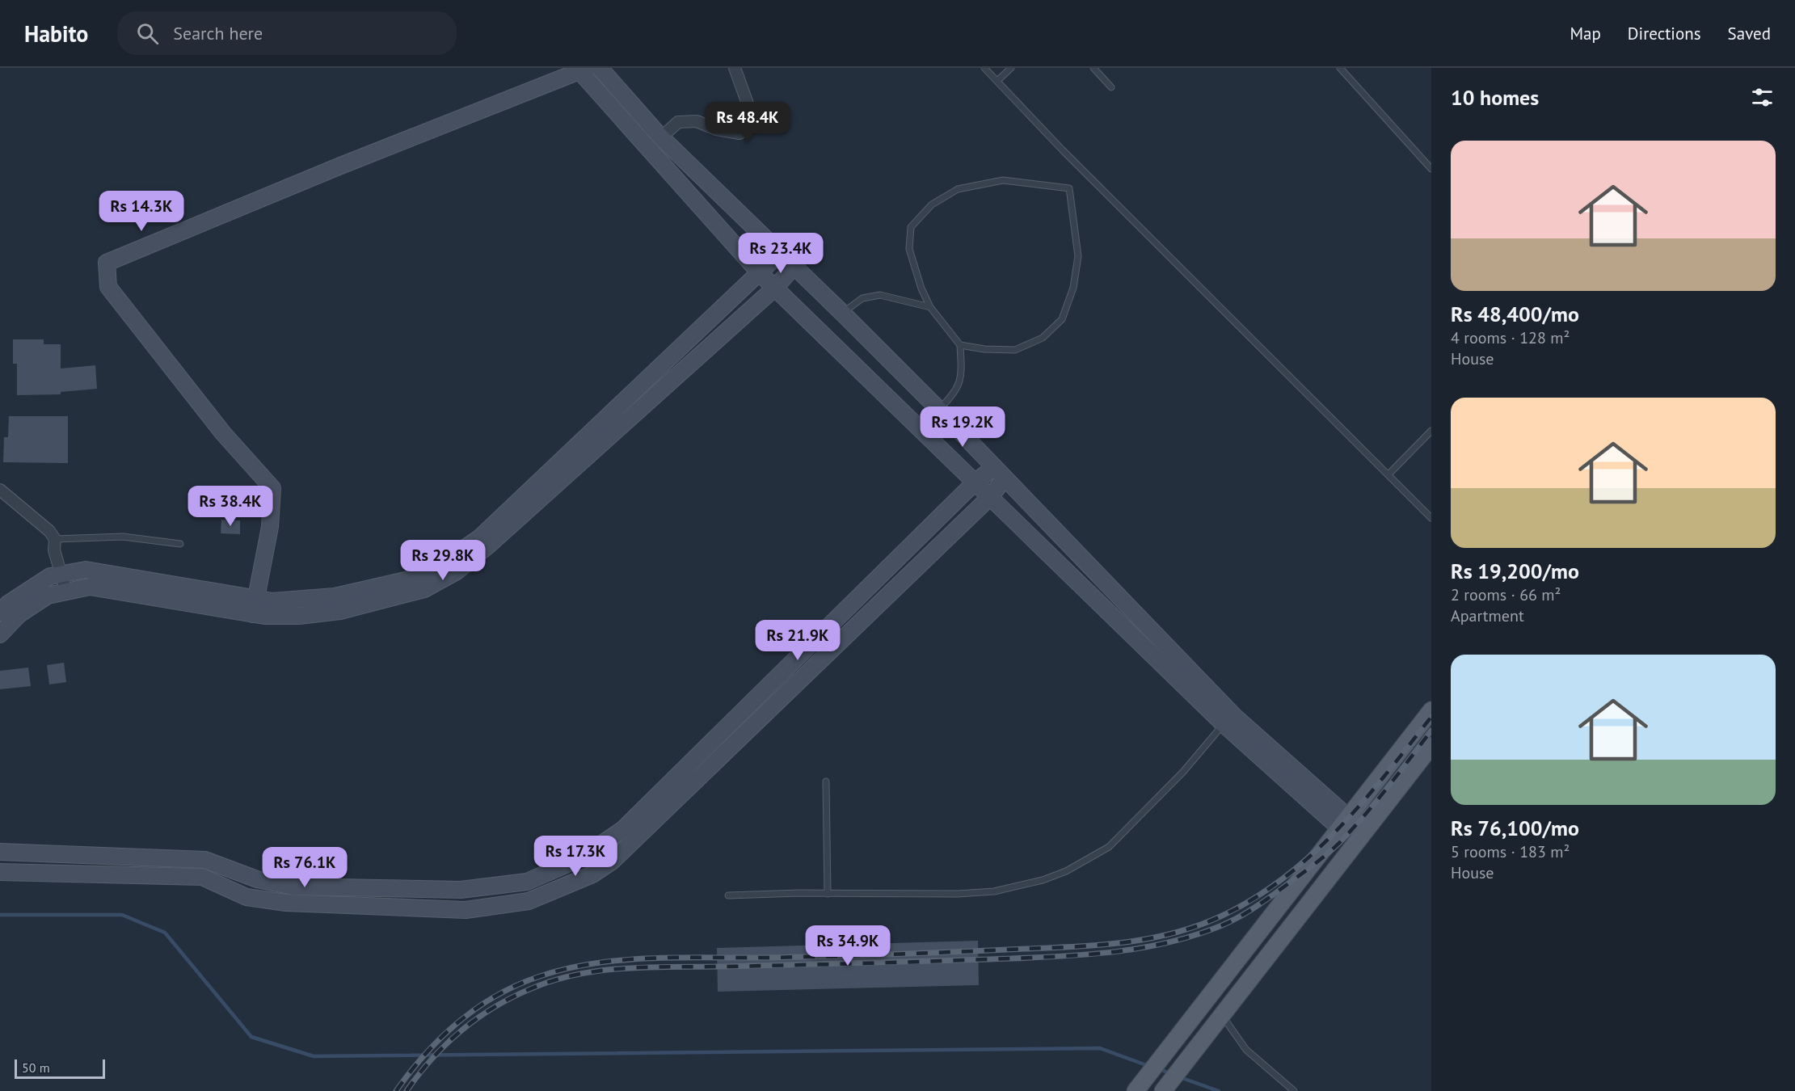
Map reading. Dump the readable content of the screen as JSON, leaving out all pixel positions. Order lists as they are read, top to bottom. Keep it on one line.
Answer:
{"scale_bar":"50 m","page":{"header":"Habito","search":"Search here","nav":["Map","Directions","Saved"],"heading":"10 homes","price":["Rs 48.4K","Rs 14.3K","Rs 23.4K","Rs 19.2K","Rs 38.4K","Rs 29.8K","Rs 21.9K","Rs 17.3K","Rs 76.1K","Rs 34.9K"],"list":[{"name":"Rs 48,400/mo","note":"4 rooms · 128 m² · House"},{"name":"Rs 19,200/mo","note":"2 rooms · 66 m² · Apartment"},{"name":"Rs 76,100/mo","note":"5 rooms · 183 m² · House"}],"scale":"50 m"}}
